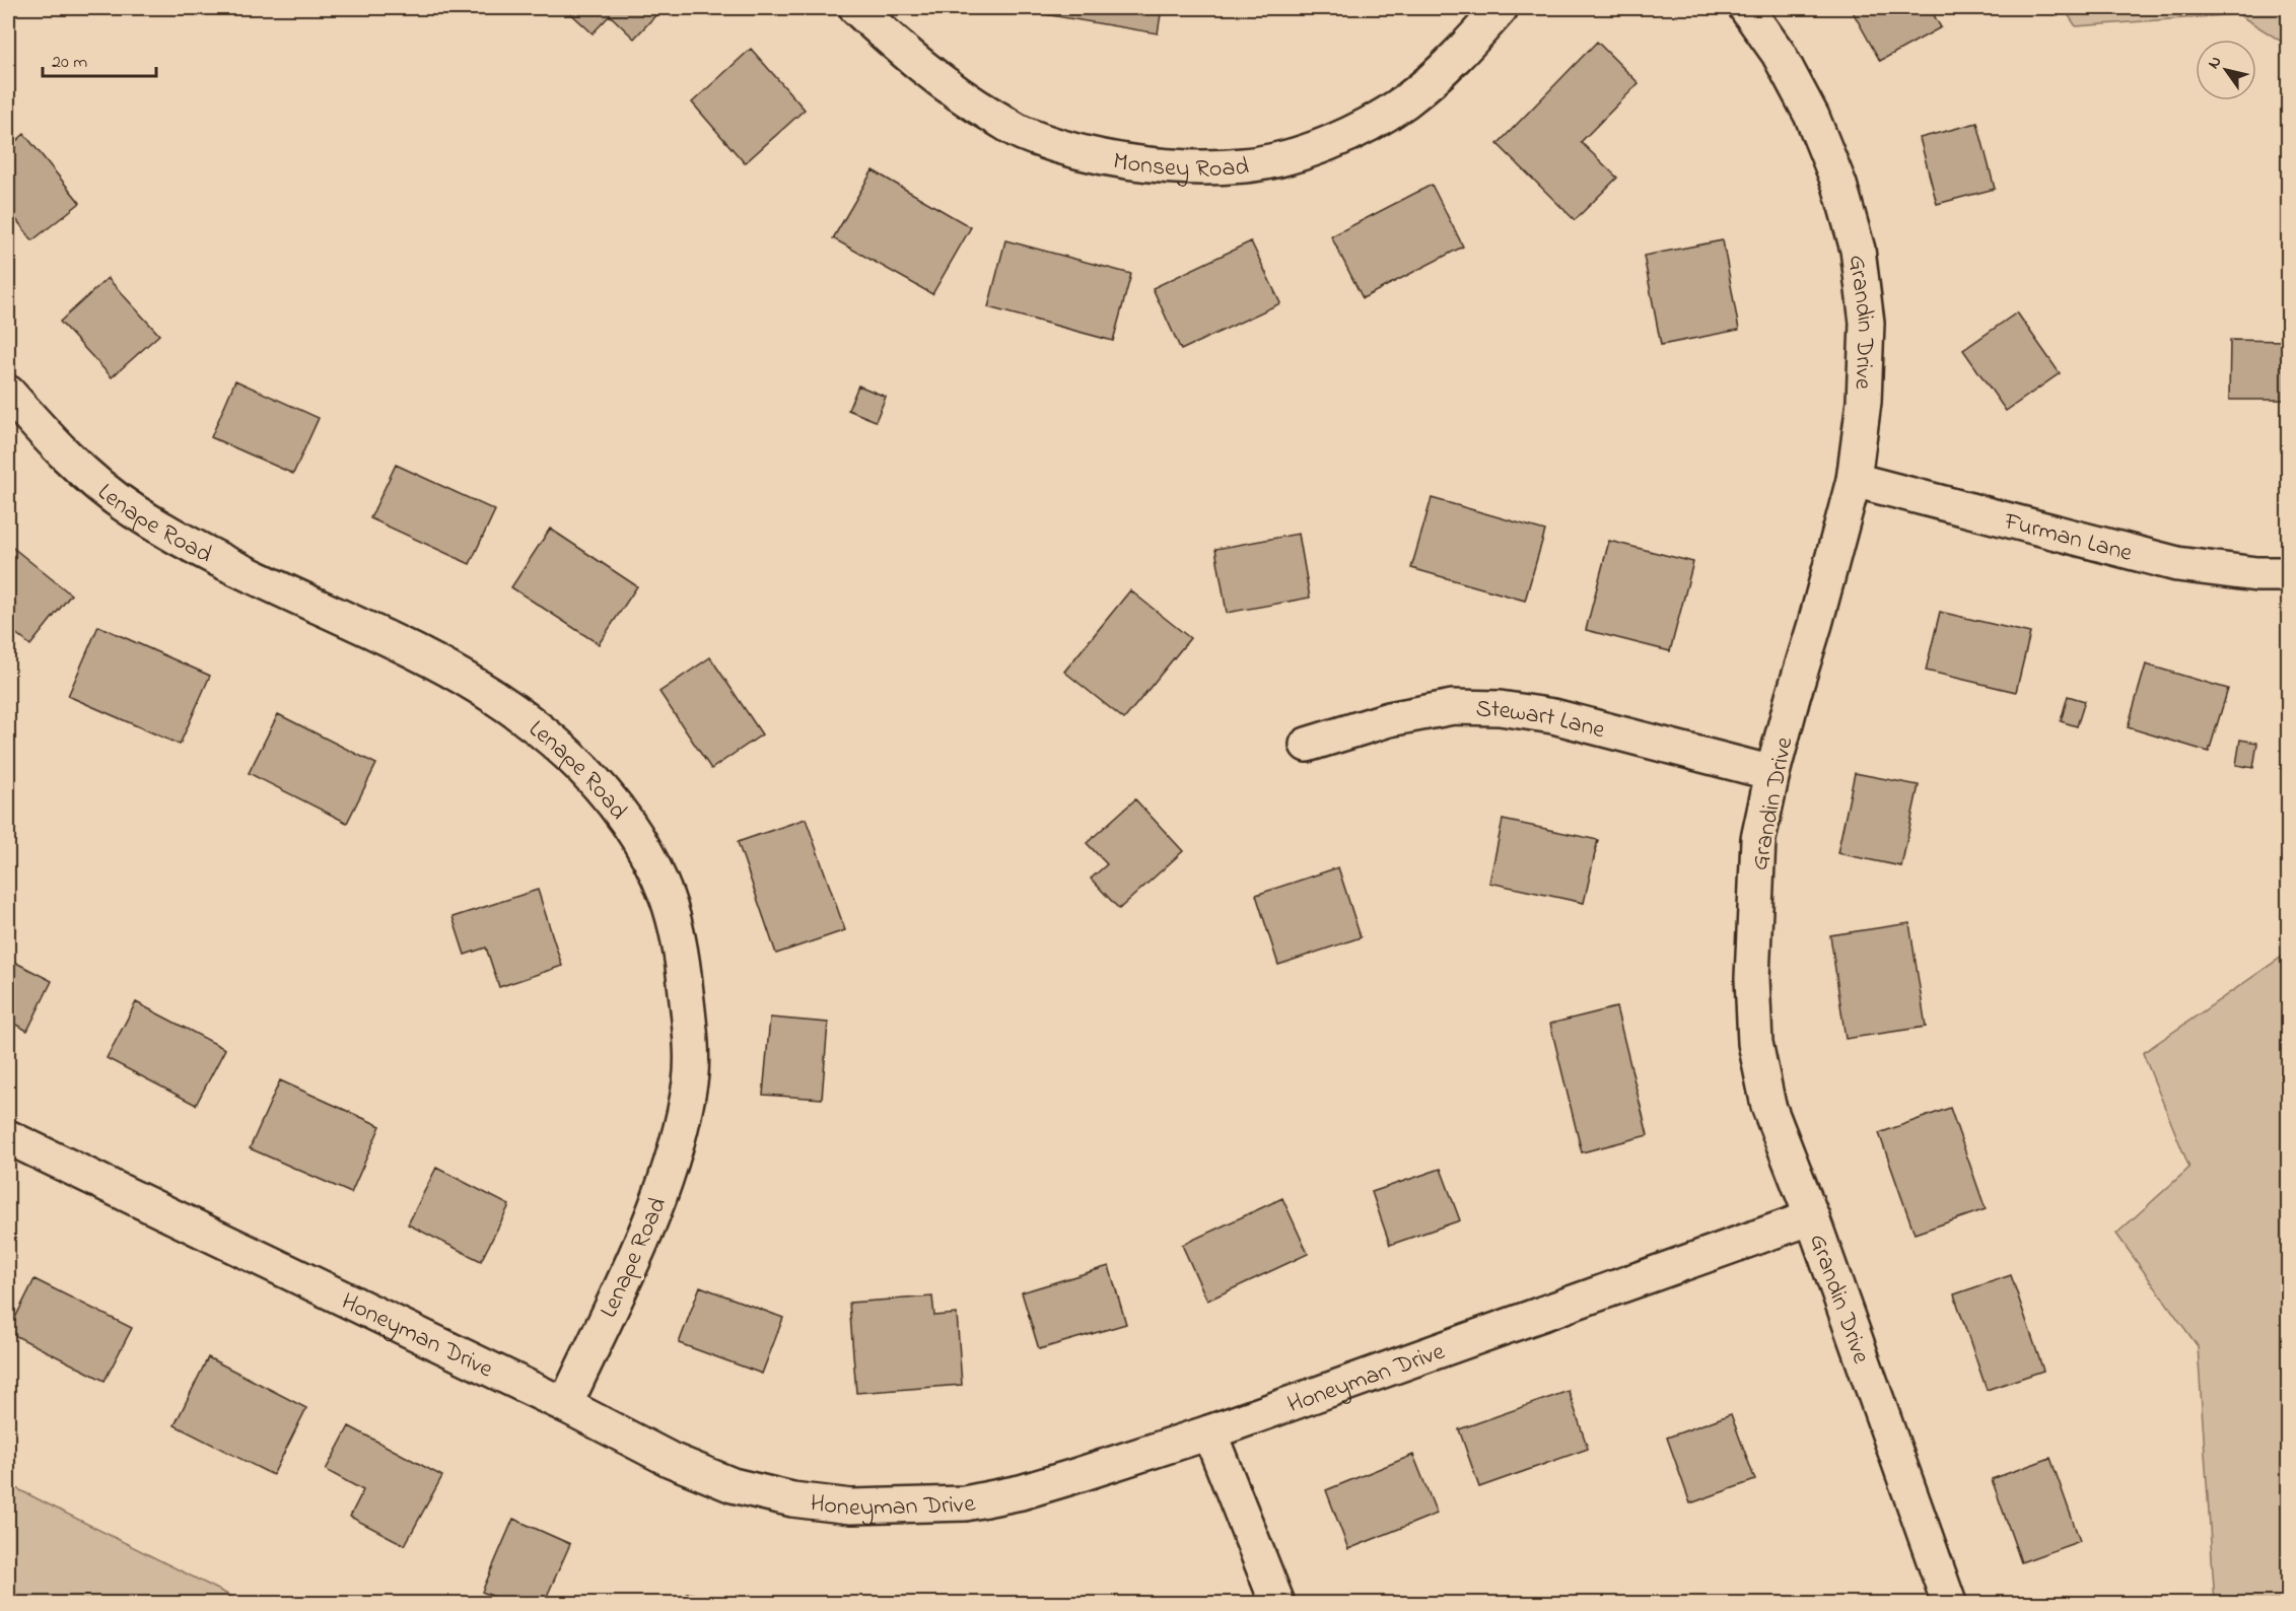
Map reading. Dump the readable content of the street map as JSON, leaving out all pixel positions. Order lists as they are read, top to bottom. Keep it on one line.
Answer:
{"streets":{"street":["Monsey Road","Grandin Drive","Lenape Road","Furman Lane","Stewart Lane","Honeyman Drive"]},"crossings":[["Grandin Drive","Furman Lane"],["Grandin Drive","Stewart Lane"],["Grandin Drive","Honeyman Drive"],["Lenape Road","Honeyman Drive"]],"scale_bar":"20 m","north":"top left"}
